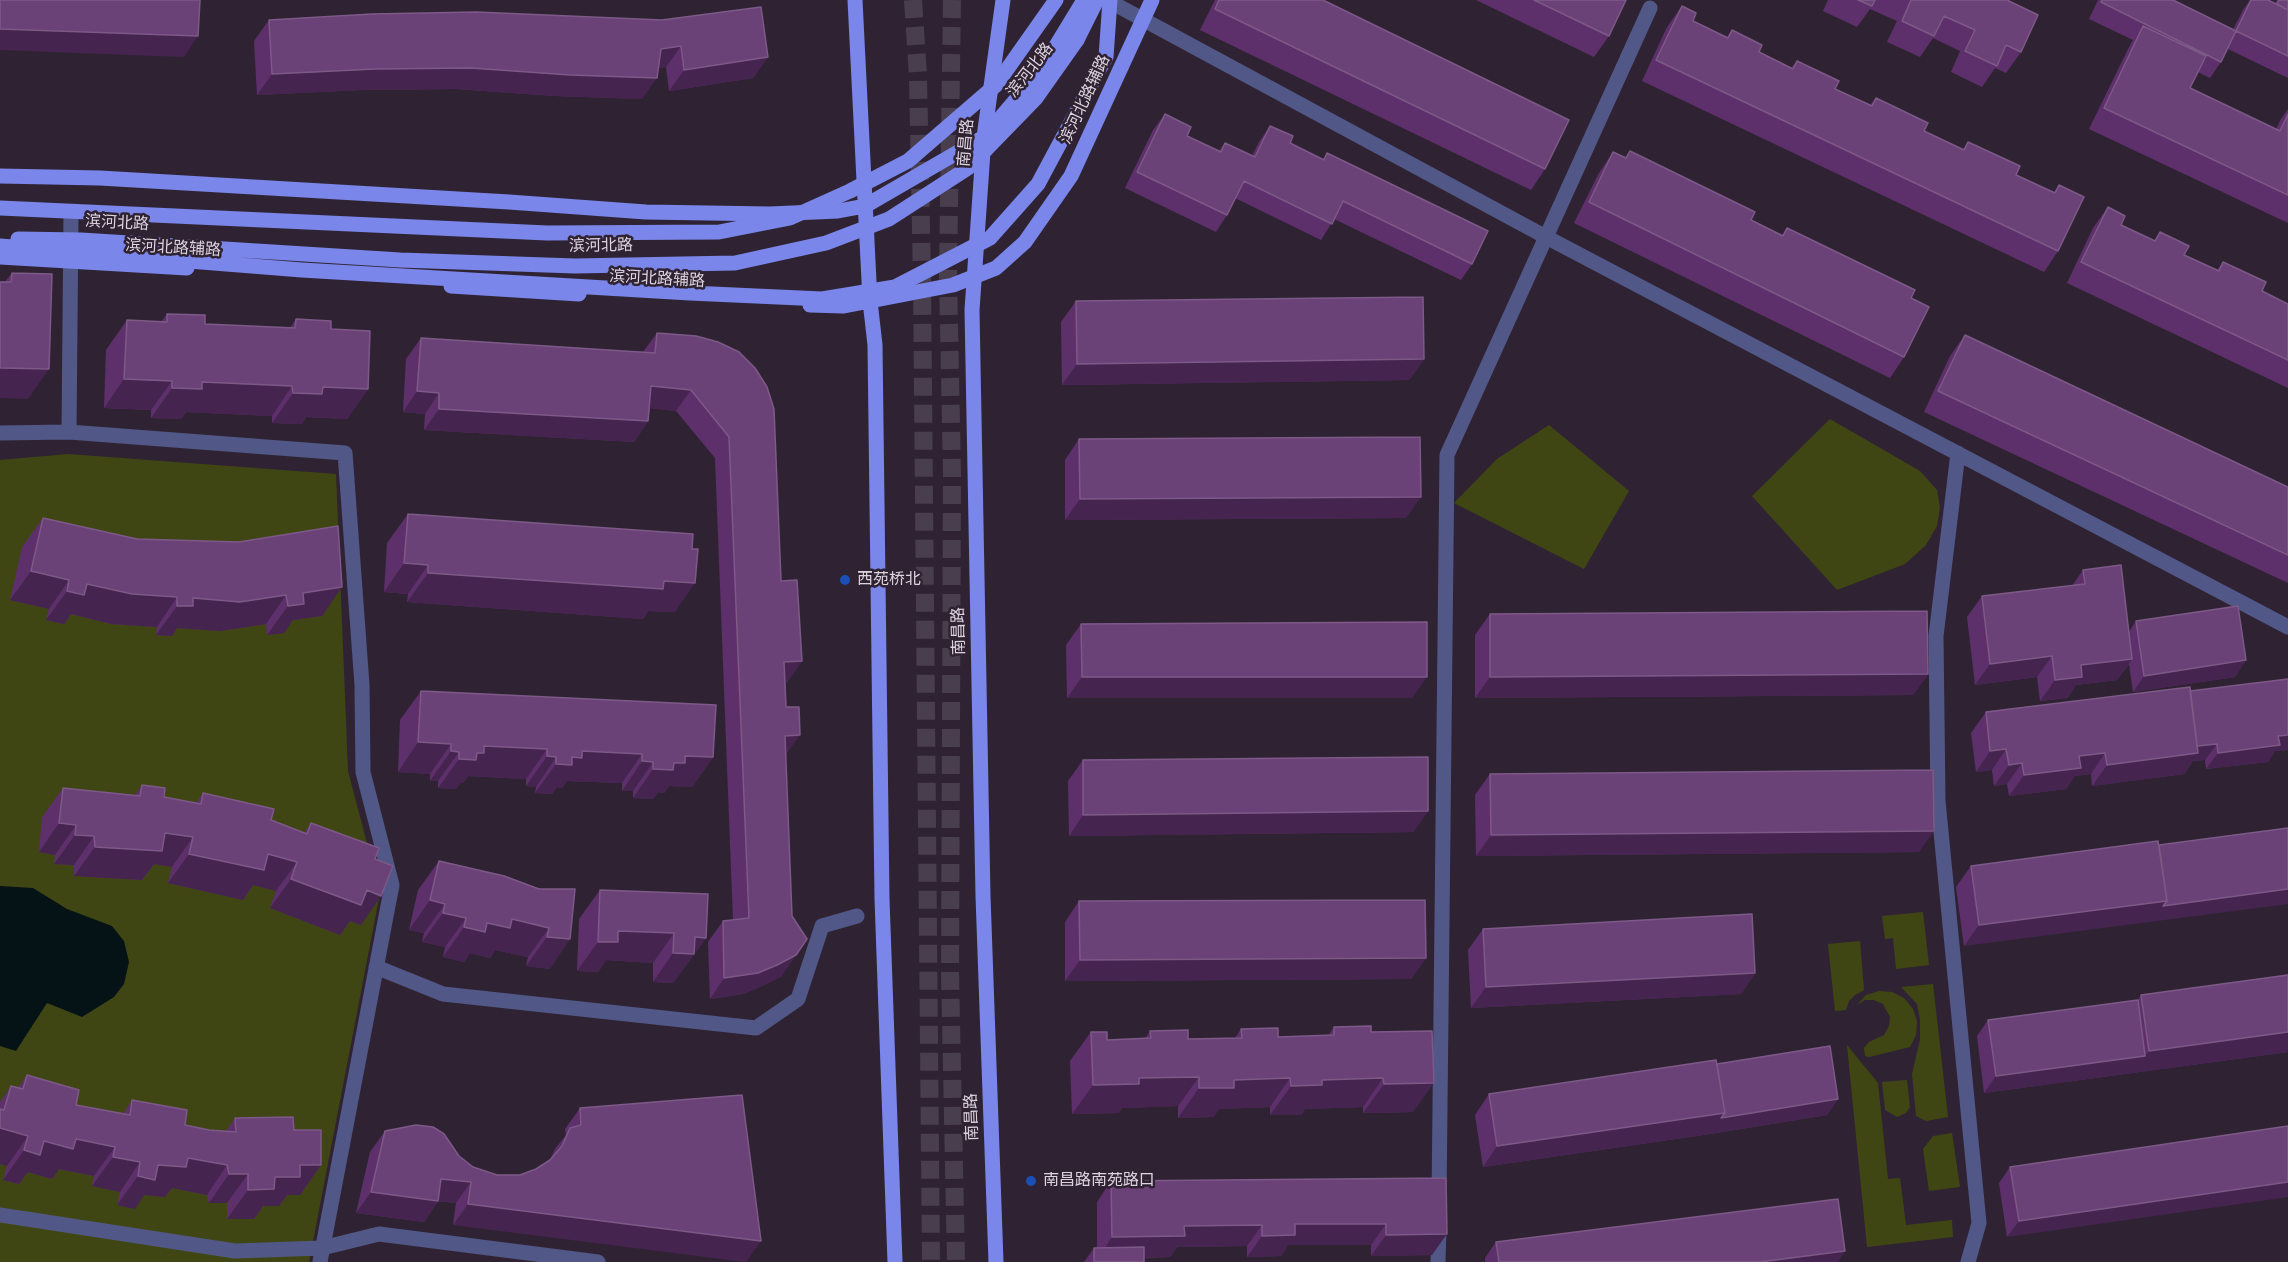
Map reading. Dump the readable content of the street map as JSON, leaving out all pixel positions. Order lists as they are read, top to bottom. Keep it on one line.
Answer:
{"streets":{"main road":["滨河北路","滨河北路辅路","南昌路"]},"crossings":[["滨河北路辅路","南昌路"]],"places":["西苑桥北","南昌路南苑路口"]}
